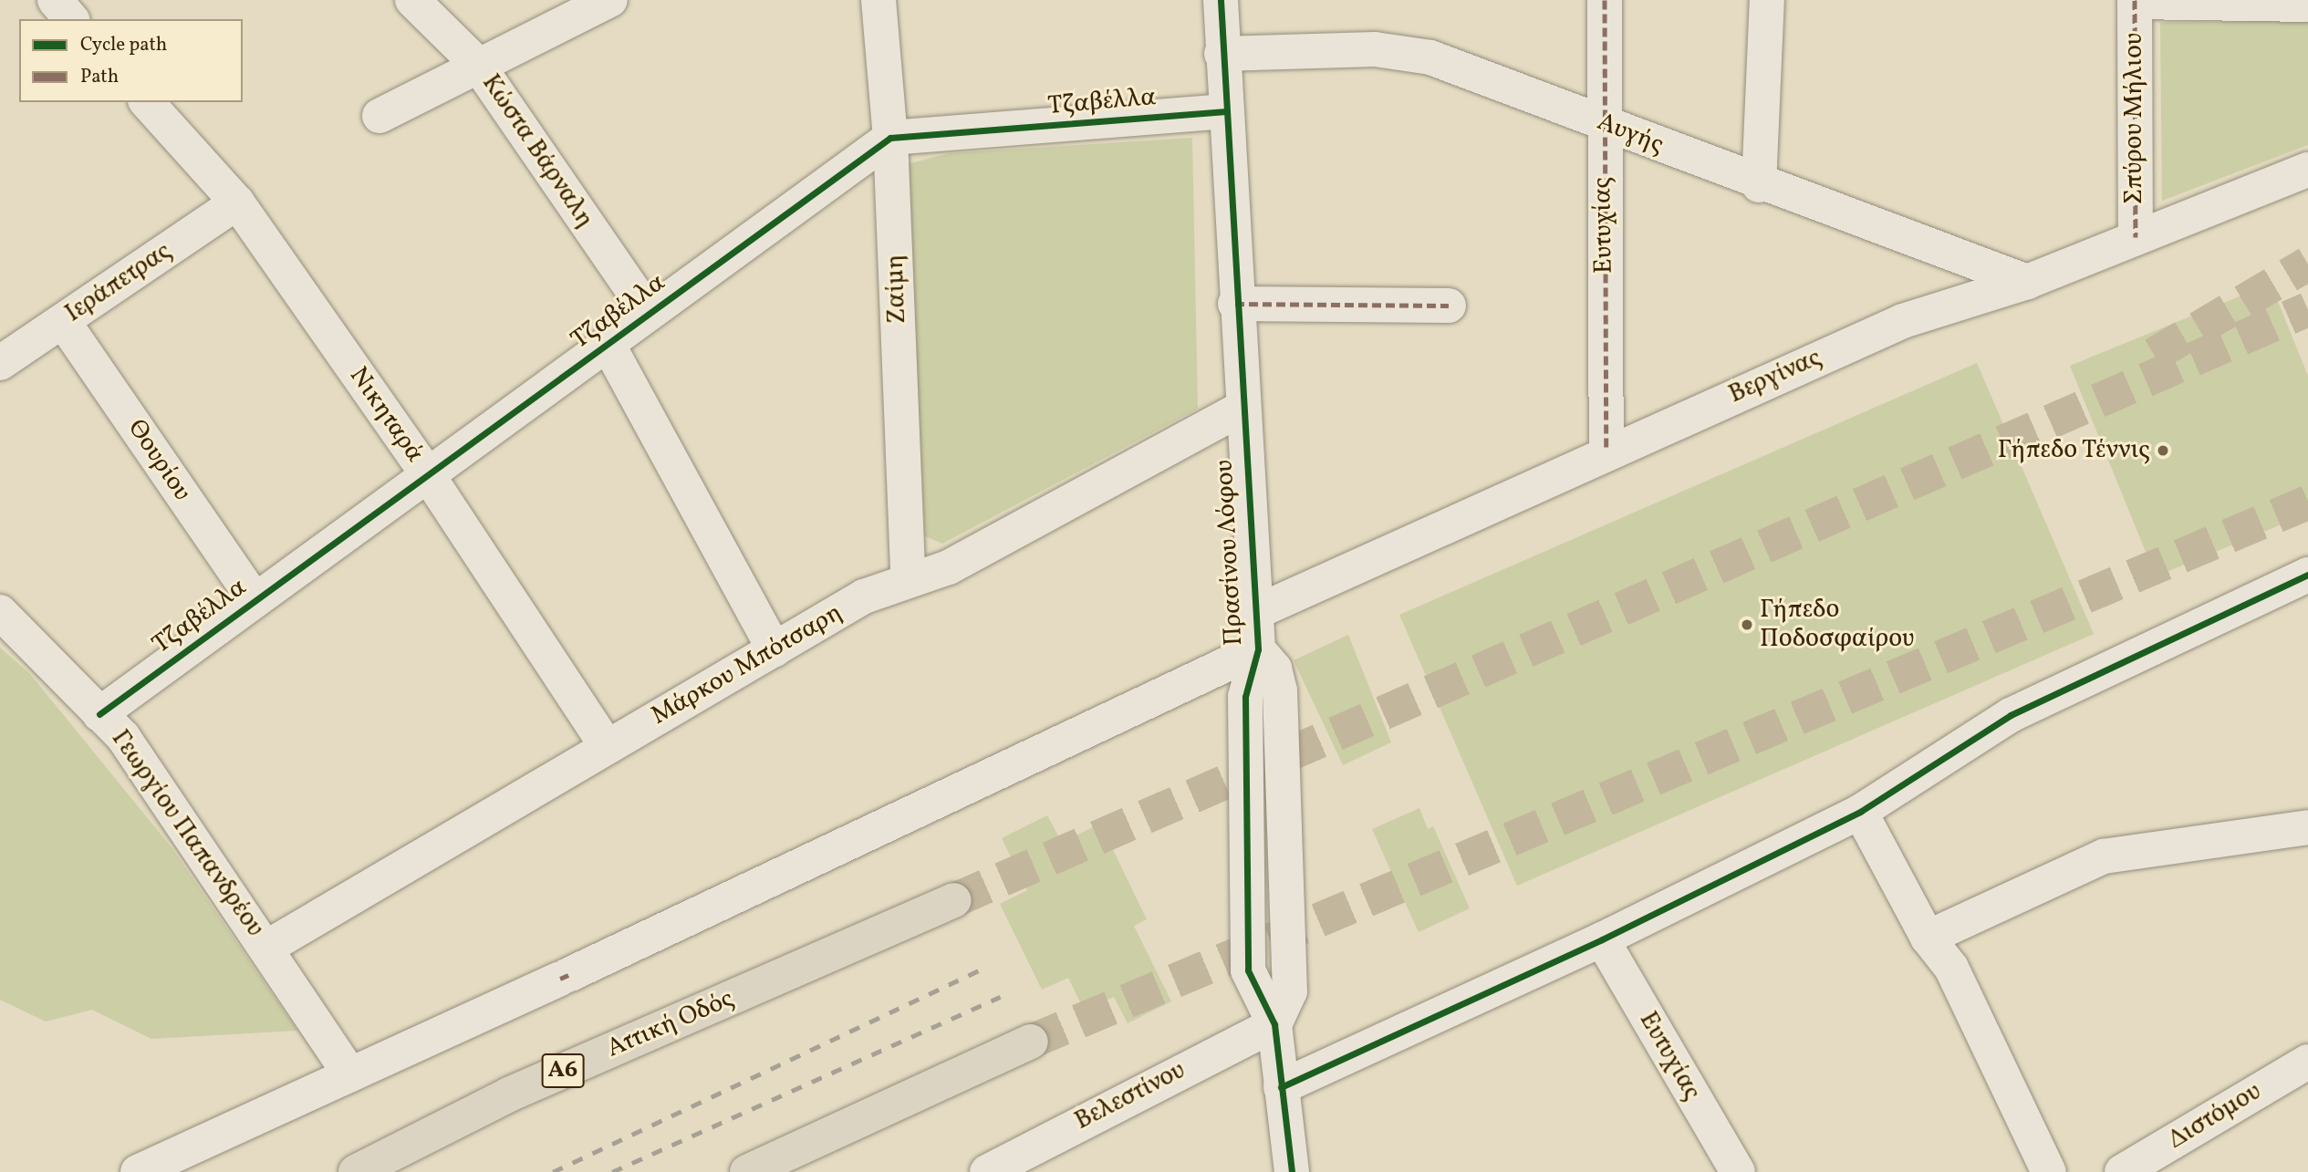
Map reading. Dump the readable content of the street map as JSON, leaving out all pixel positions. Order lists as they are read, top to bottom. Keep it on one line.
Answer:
{"streets":{"highway":["Αττική Οδός","Α6"],"street":["Τζαβέλλα","Σπύρου Μήλιου","Αυγής","Κώστα Βάρναλη","Ευτυχίας","Ιεράπετρας","Ζαίμη","Βεργίνας","Νικηταρά","Θουρίου","Πρασίνου Λόφου","Μάρκου Μπότσαρη","Γεωργίου Παπανδρέου","Βελεστίνου","Διστόμου"]},"crossings":[["Τζαβέλλα","Κώστα Βάρναλη"],["Τζαβέλλα","Ζαίμη"],["Τζαβέλλα","Νικηταρά"],["Τζαβέλλα","Θουρίου"],["Τζαβέλλα","Πρασίνου Λόφου"],["Τζαβέλλα","Γεωργίου Παπανδρέου"],["Σπύρου Μήλιου","Βεργίνας"],["Αυγής","Ευτυχίας"],["Αυγής","Βεργίνας"],["Αυγής","Πρασίνου Λόφου"],["Ευτυχίας","Βεργίνας"],["Ιεράπετρας","Νικηταρά"],["Ιεράπετρας","Θουρίου"],["Ζαίμη","Μάρκου Μπότσαρη"],["Βεργίνας","Πρασίνου Λόφου"],["Νικηταρά","Μάρκου Μπότσαρη"],["Πρασίνου Λόφου","Μάρκου Μπότσαρη"],["Πρασίνου Λόφου","Βελεστίνου"],["Μάρκου Μπότσαρη","Γεωργίου Παπανδρέου"]],"places":["Γήπεδο Τέννις","Γήπεδο Ποδοσφαίρου"],"legend":["Cycle path","Path"]}
